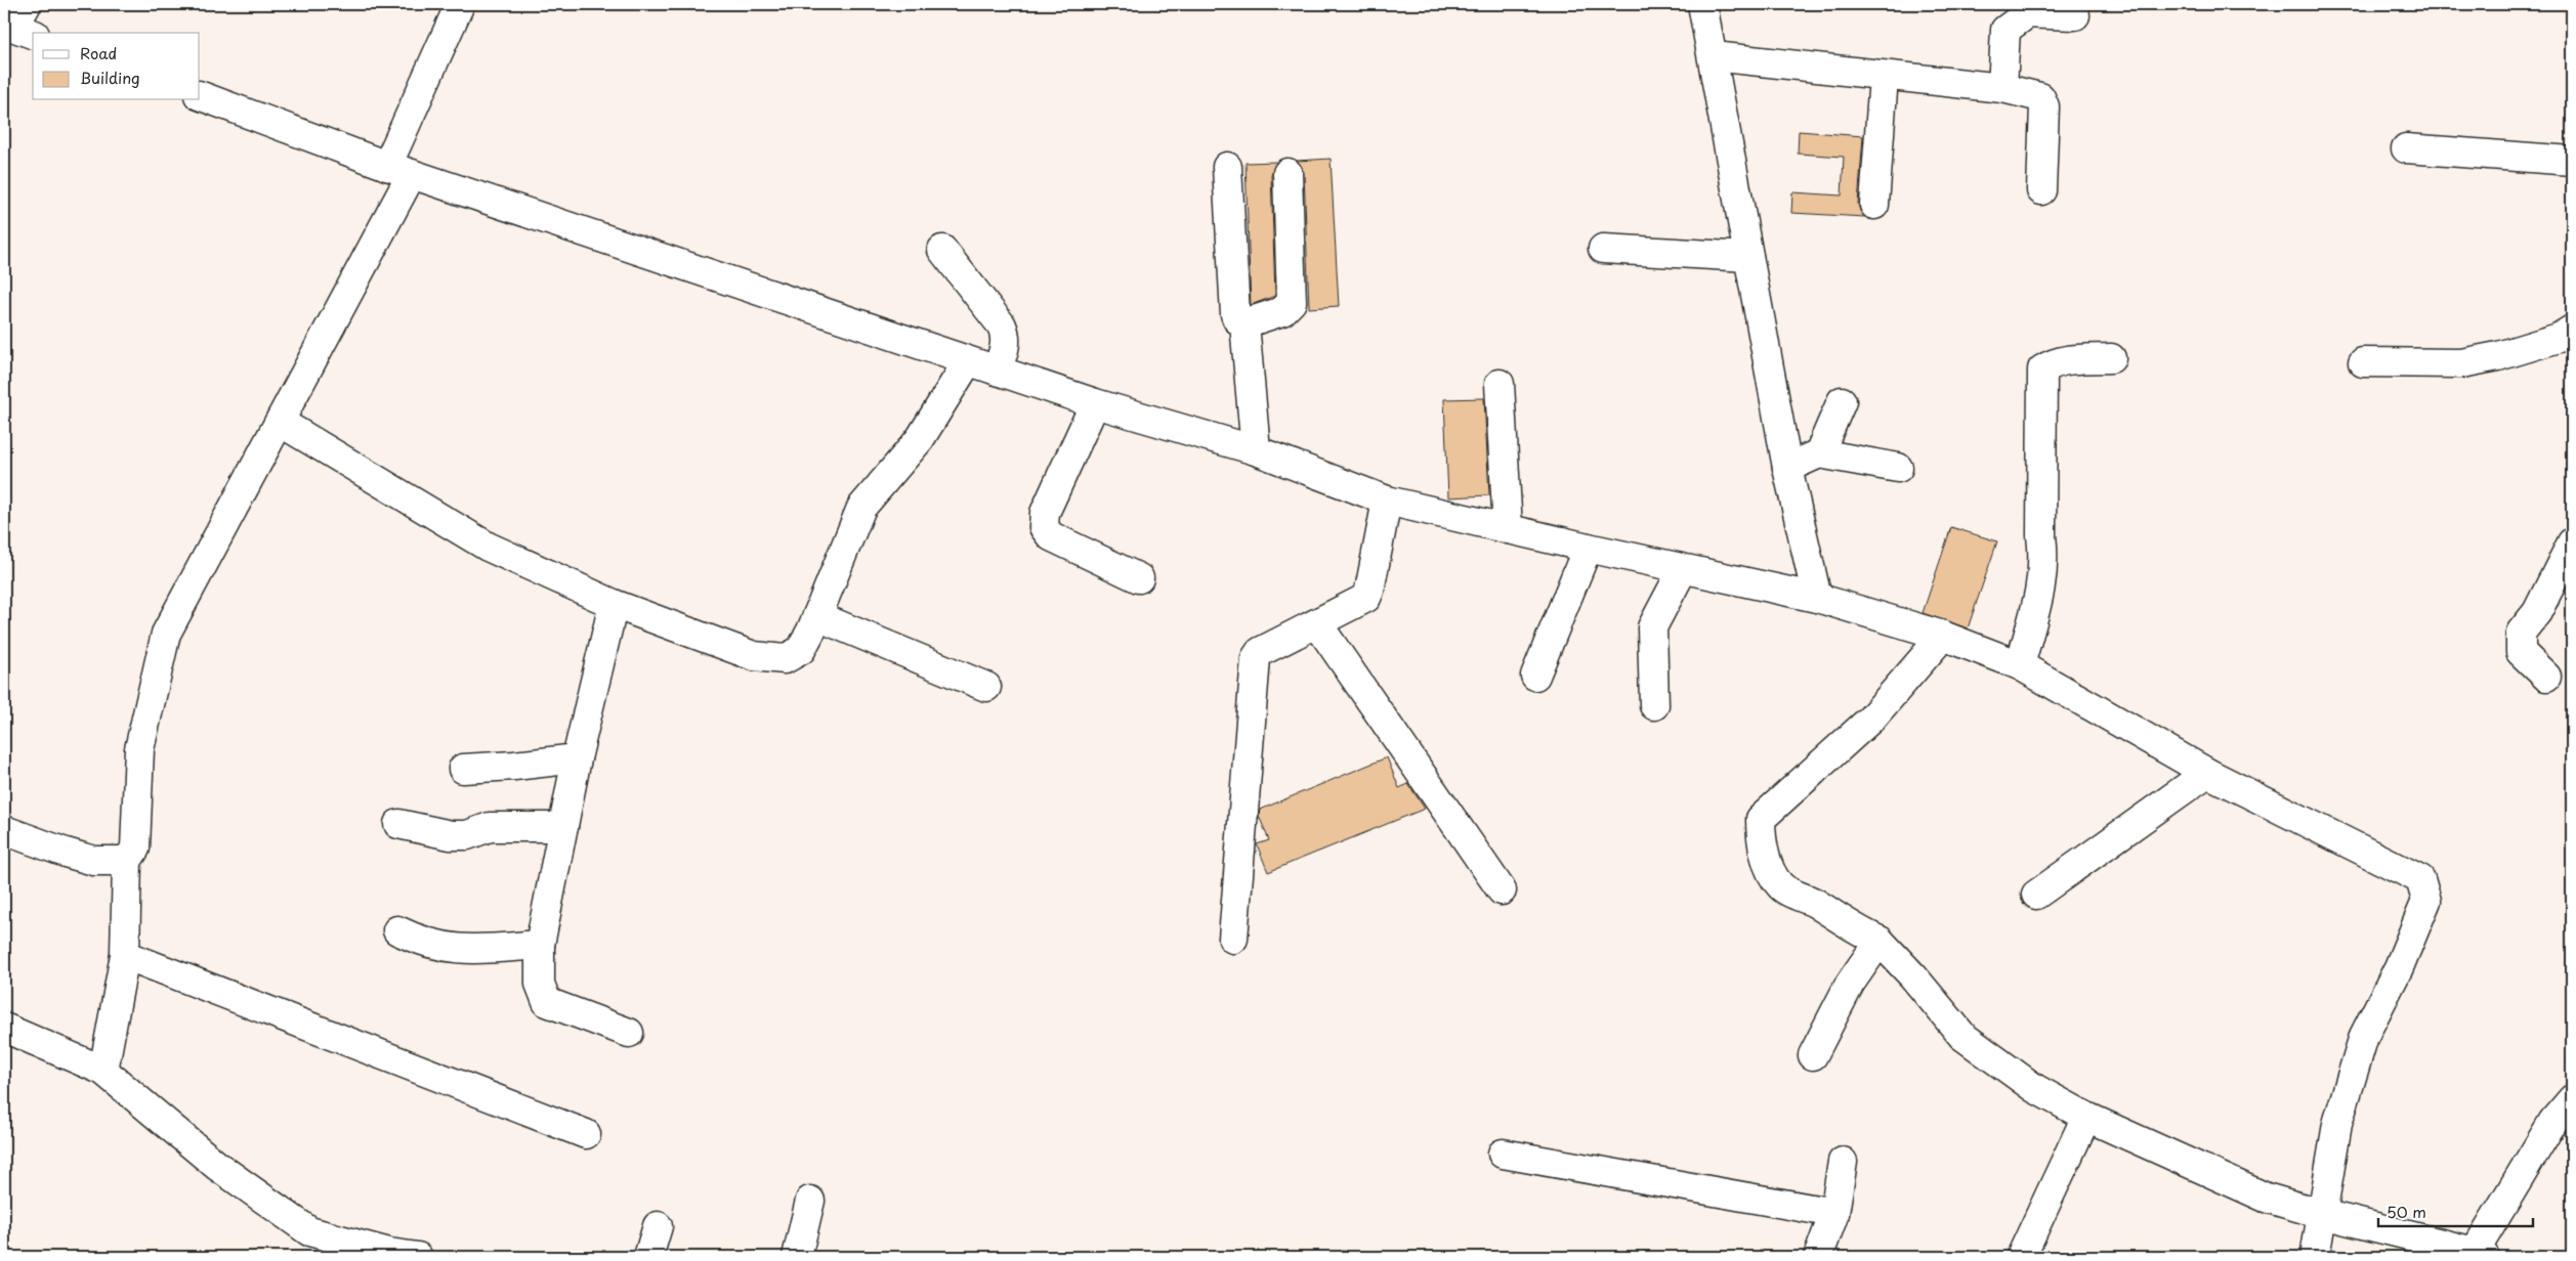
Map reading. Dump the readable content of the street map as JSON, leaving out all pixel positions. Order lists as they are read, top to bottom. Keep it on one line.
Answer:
{"legend":["Road","Building"],"scale_bar":"50 m"}
